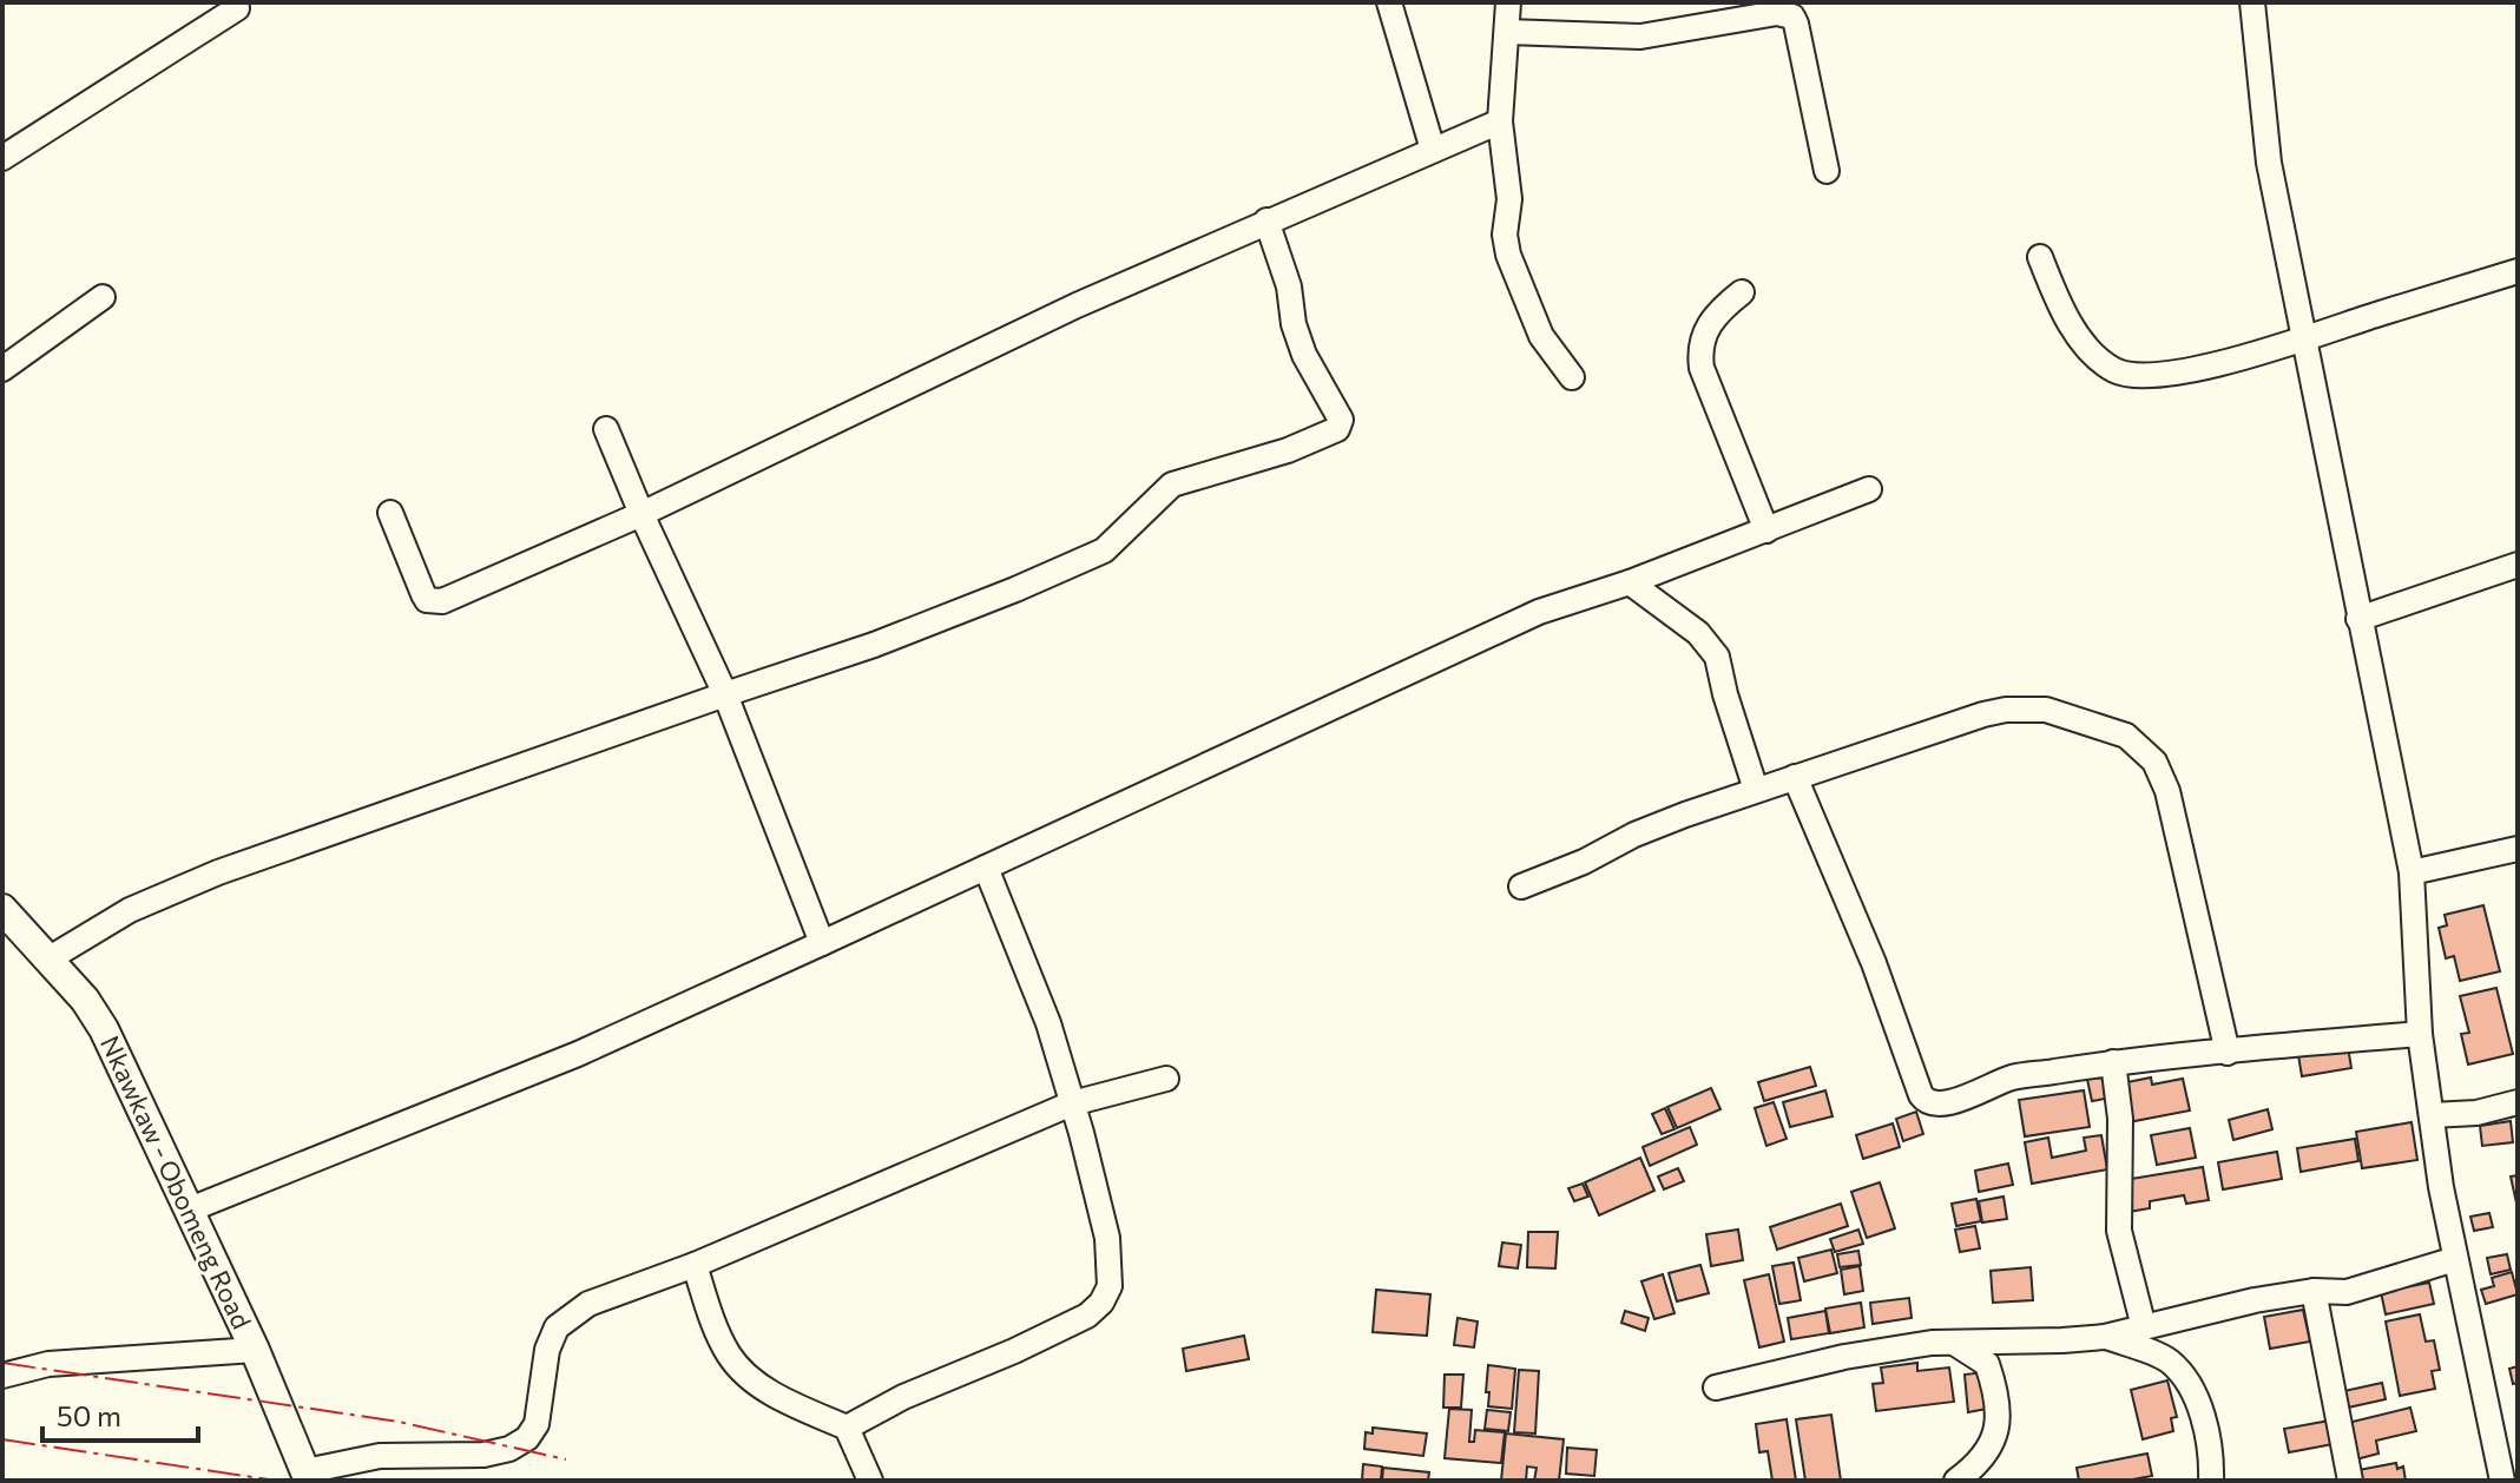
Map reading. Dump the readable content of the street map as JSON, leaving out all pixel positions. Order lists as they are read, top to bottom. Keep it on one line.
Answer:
{"streets":{"main road":["Nkawkaw - Obomeng Road"]},"scale_bar":"50 m"}
